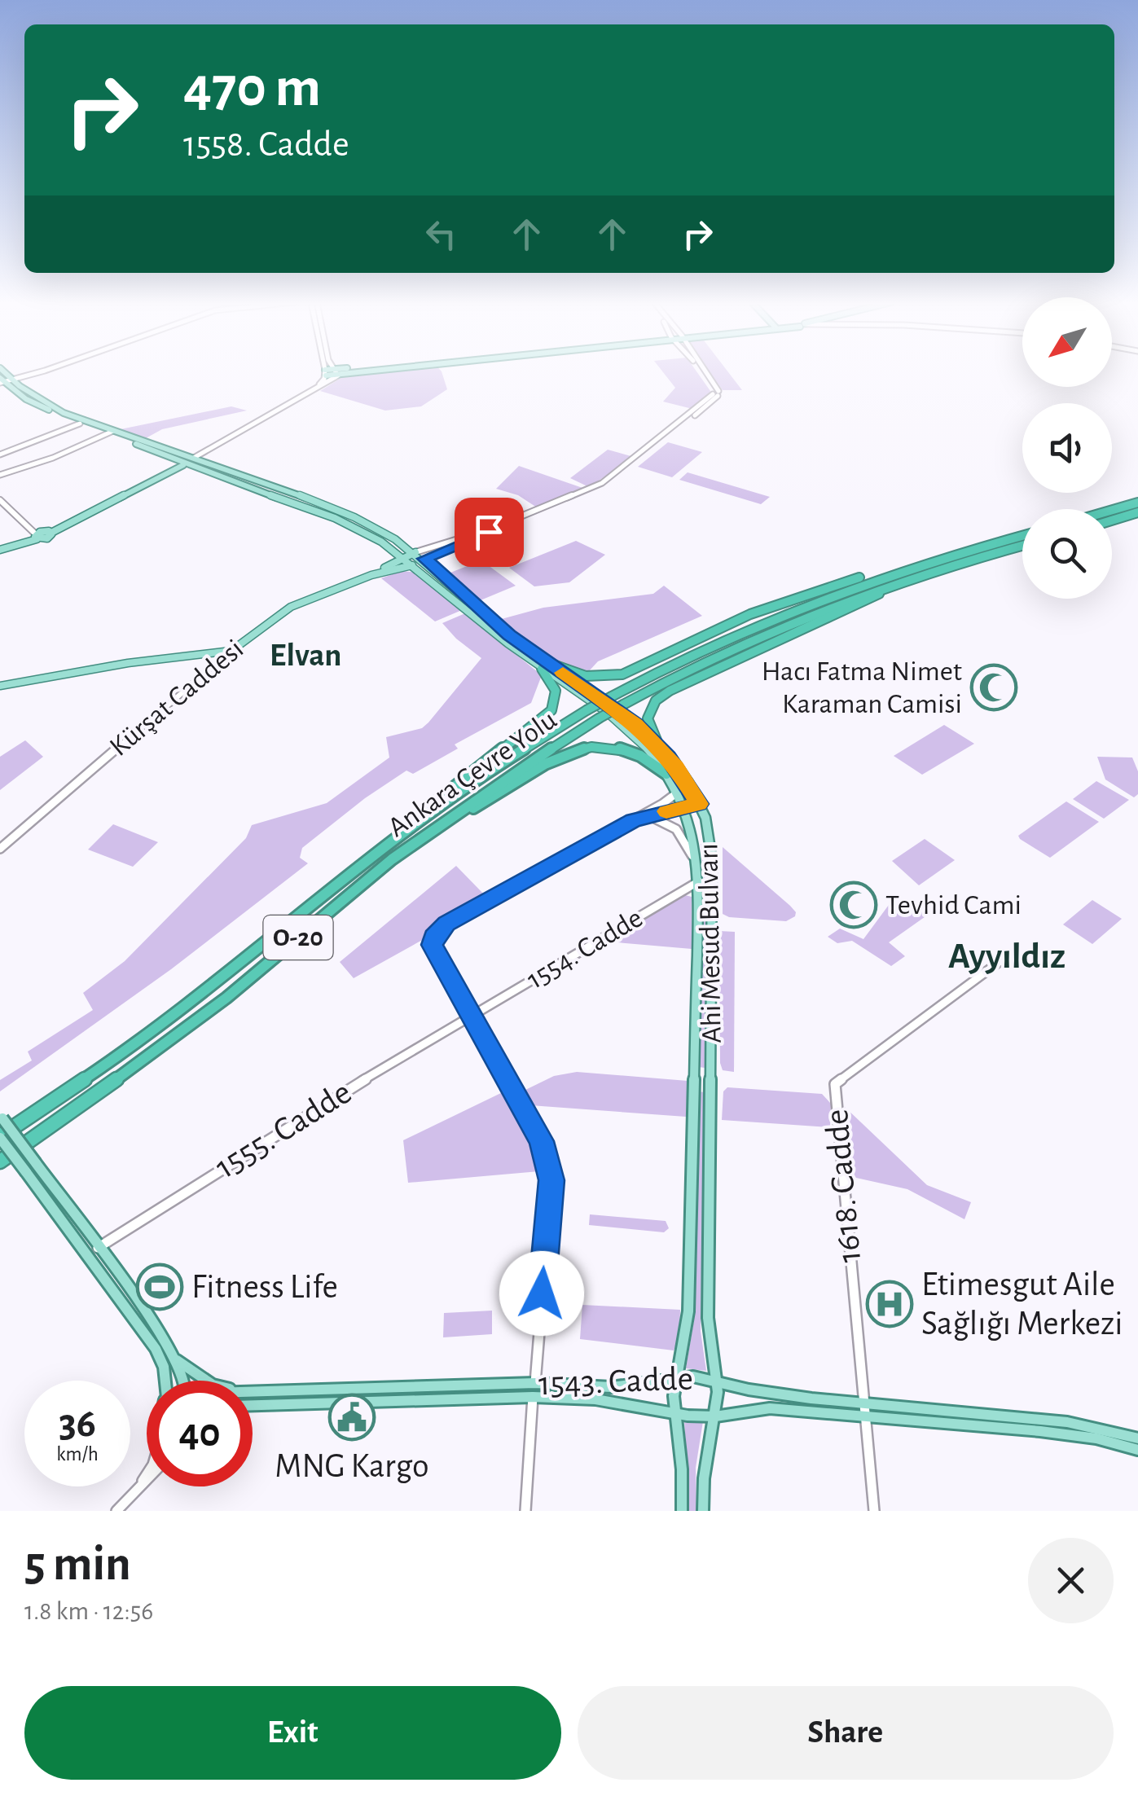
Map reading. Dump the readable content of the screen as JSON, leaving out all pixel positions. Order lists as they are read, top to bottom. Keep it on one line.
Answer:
{"streets":{"highway":["Ankara Çevre Yolu","O-20"],"main road":["Kürşat Caddesi","Ahi Mesud Bulvarı","1543. Cadde"],"street":["1554. Cadde","1555. Cadde","1618. Cadde"]},"crossings":[["Kürşat Caddesi","Ahi Mesud Bulvarı"],["Ahi Mesud Bulvarı","1554. Cadde"],["Ahi Mesud Bulvarı","1543. Cadde"],["1554. Cadde","1555. Cadde"],["1618. Cadde","1543. Cadde"]],"districts":["Elvan","Ayyıldız"],"places":{"mosque":["Hacı Fatma Nimet Karaman Camisi","Tevhid Cami"],"sports":["Fitness Life"],"hospital":["Etimesgut Aile Sağlığı Merkezi"],"public building":["MNG Kargo"]},"north":"bottom left","page":{"turn":["470 m","1558. Cadde"],"speed":"36 km/h","limit":"40","heading":["5 min","1.8 km · 12:56"],"buttons":["Exit","Share"]}}
